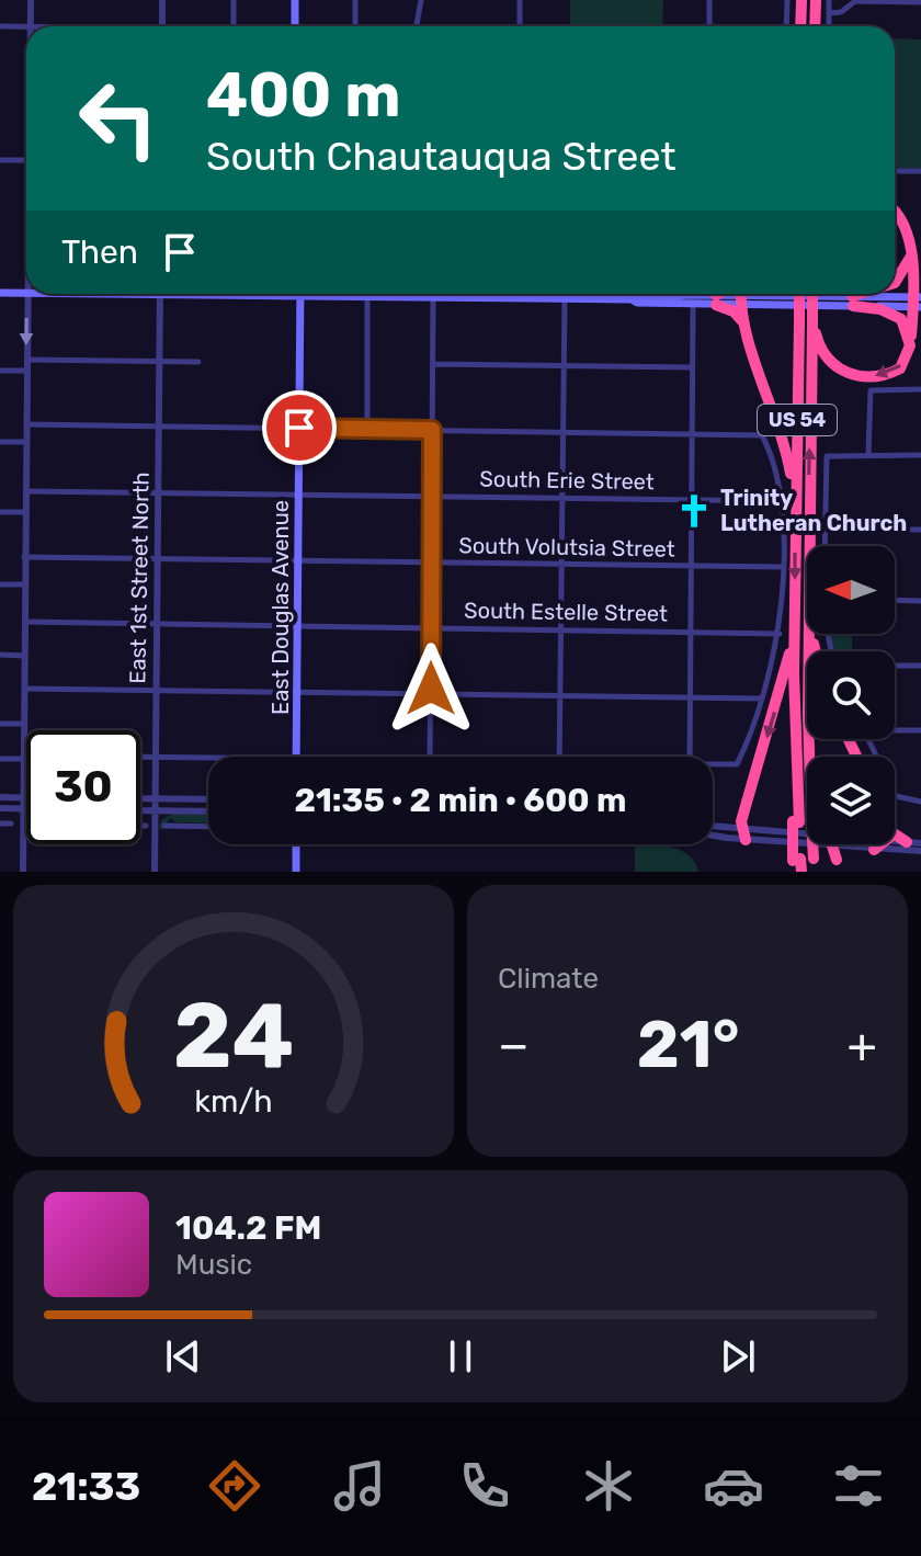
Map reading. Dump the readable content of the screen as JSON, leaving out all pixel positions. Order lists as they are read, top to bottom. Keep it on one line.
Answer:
{"streets":{"highway":["US 54"],"main road":["East Douglas Avenue"],"street":["South Erie Street","South Volutsia Street","East 1st Street North","South Estelle Street"]},"crossings":[["South Erie Street","East 1st Street North"],["South Erie Street","East Douglas Avenue"],["South Volutsia Street","East 1st Street North"],["South Volutsia Street","East Douglas Avenue"],["East 1st Street North","South Estelle Street"],["East Douglas Avenue","South Estelle Street"]],"places":{"church":["Trinity Lutheran Church"]},"north":"left","page":{"turn":["400 m","South Chautauqua Street"],"then":"Then","limit":"30","trip":"21:35 · 2 min · 600 m","tile":"Climate","heat":["−","21°","+"],"song":["104.2 FM","Music"],"tabs":"21:33","gauge":["24","km/h"]}}
